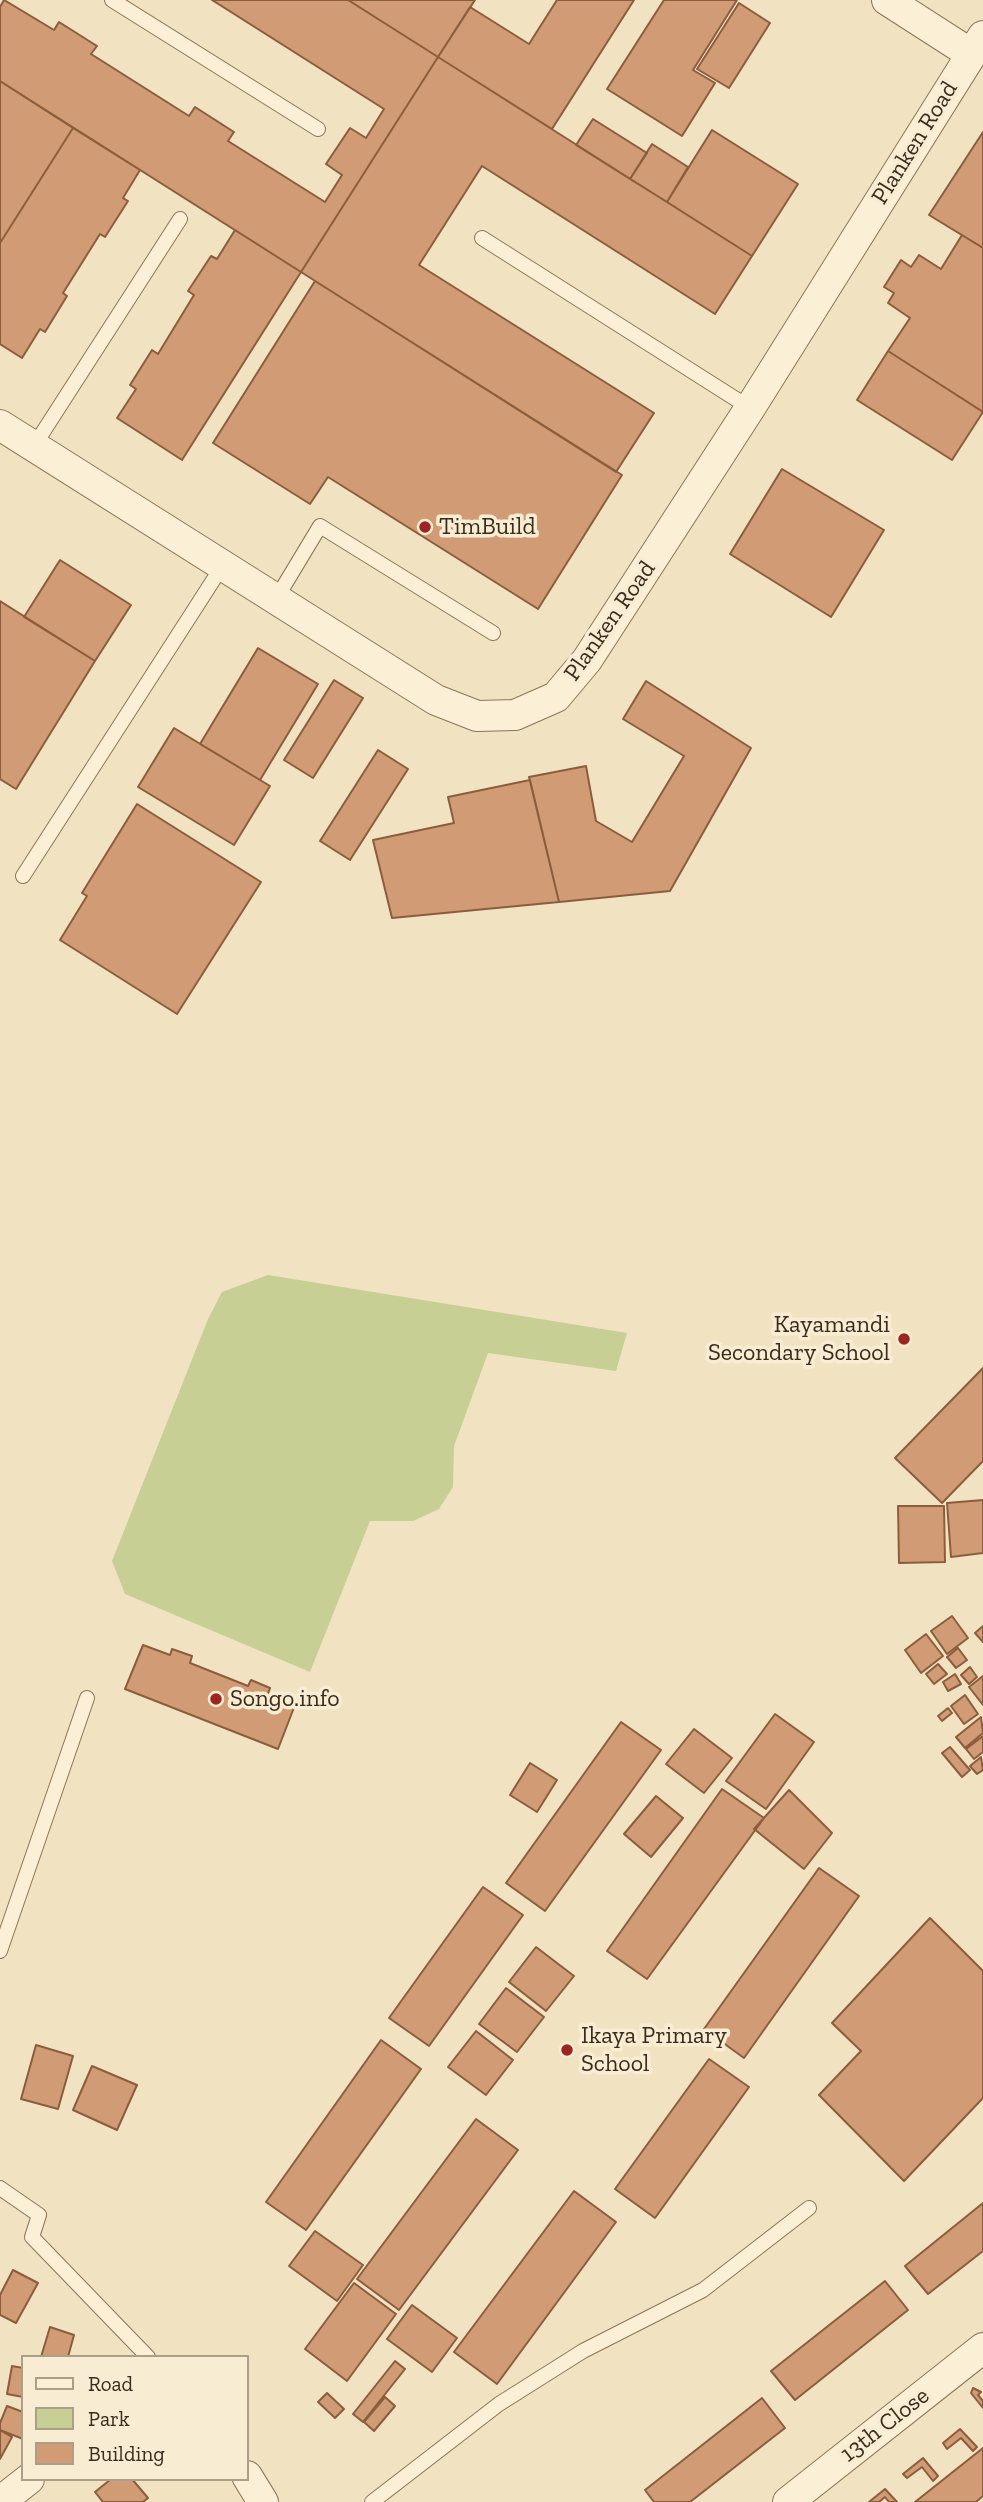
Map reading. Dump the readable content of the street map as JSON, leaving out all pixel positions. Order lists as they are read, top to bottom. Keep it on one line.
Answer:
{"streets":{"street":["Planken Road","13th Close"]},"places":["TimBuild","Kayamandi Secondary School","Songo.info","Ikaya Primary School"],"legend":["Road","Park","Building"]}
